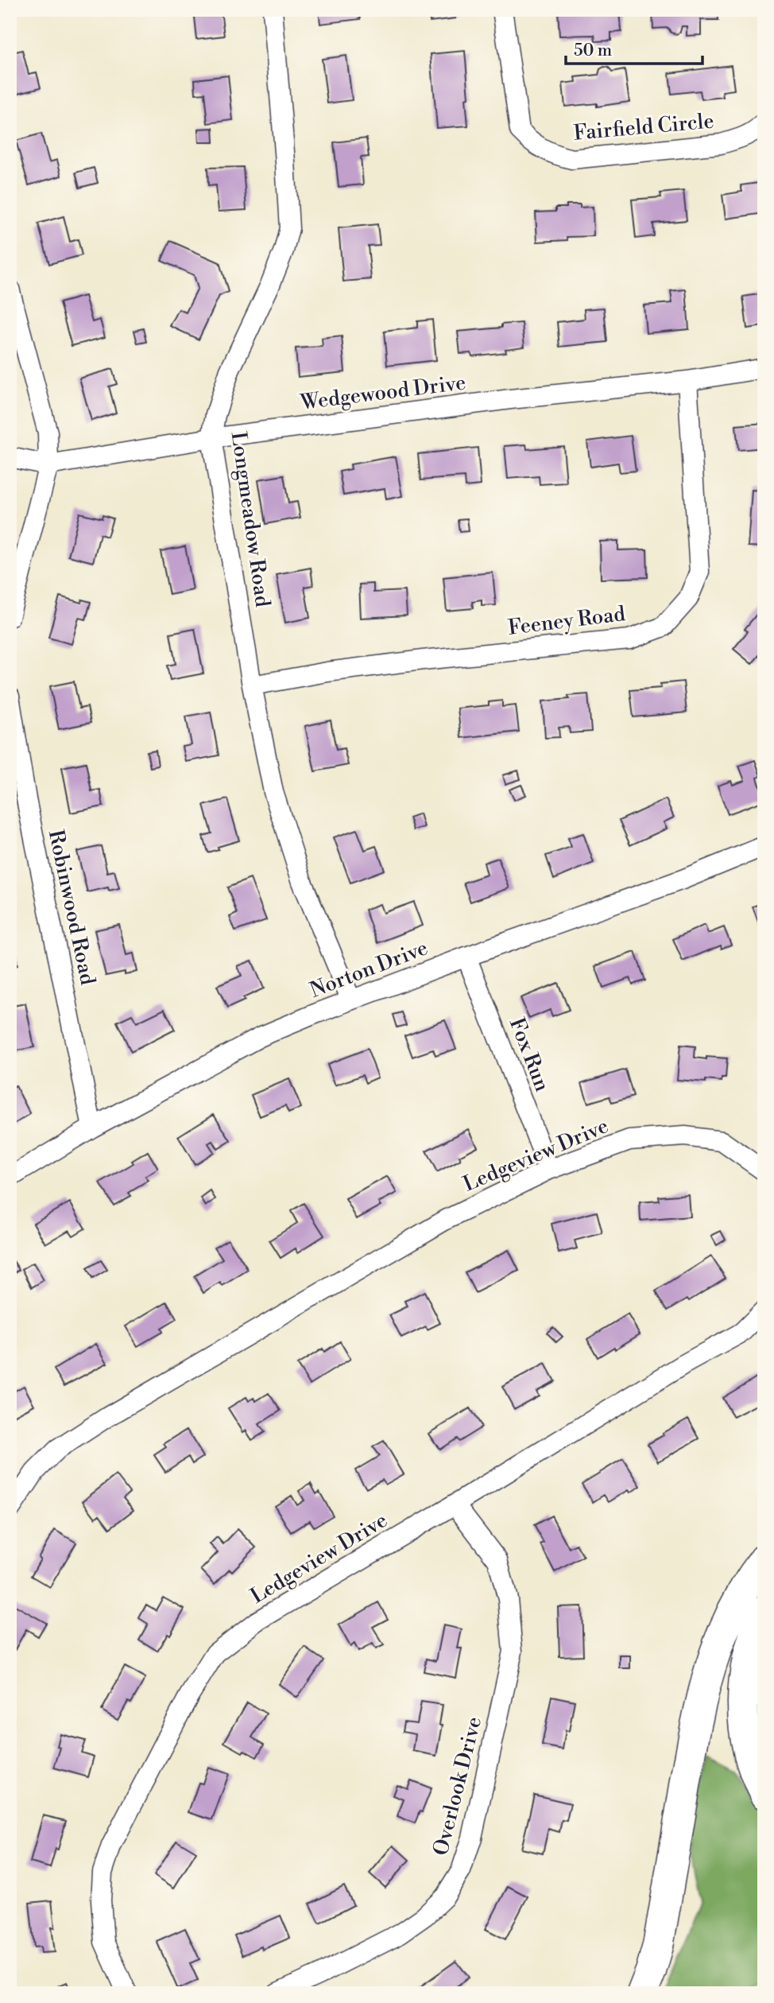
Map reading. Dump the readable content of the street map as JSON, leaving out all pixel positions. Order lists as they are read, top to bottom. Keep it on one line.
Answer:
{"streets":{"street":["Fairfield Circle","Wedgewood Drive","Longmeadow Road","Feeney Road","Robinwood Road","Norton Drive","Fox Run","Ledgeview Drive","Overlook Drive"]},"crossings":[["Wedgewood Drive","Longmeadow Road"],["Wedgewood Drive","Feeney Road"],["Longmeadow Road","Feeney Road"],["Longmeadow Road","Norton Drive"],["Robinwood Road","Norton Drive"],["Norton Drive","Fox Run"],["Fox Run","Ledgeview Drive"],["Ledgeview Drive","Overlook Drive"]],"scale_bar":"50 m"}
